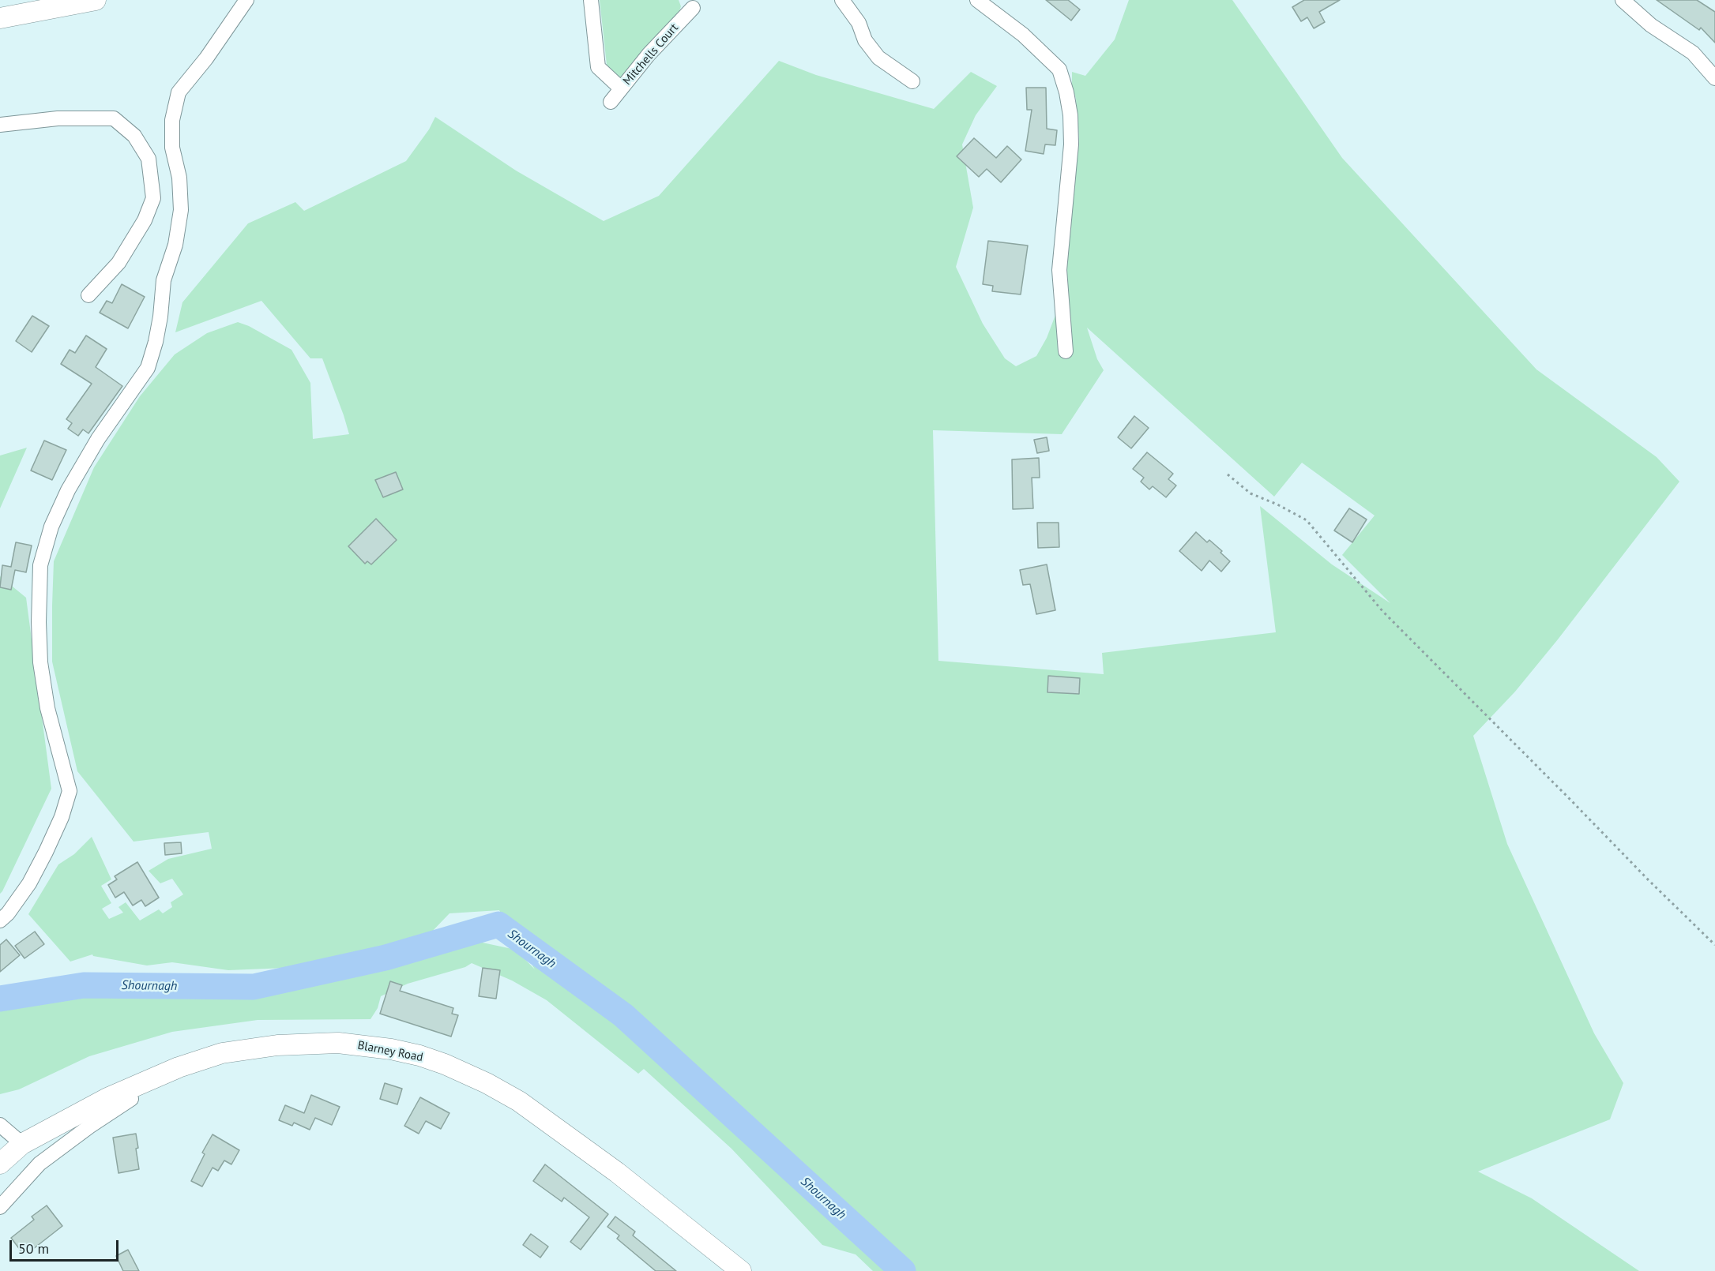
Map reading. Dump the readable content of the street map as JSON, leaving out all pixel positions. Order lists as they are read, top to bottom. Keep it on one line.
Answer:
{"streets":{"main road":["Blarney Road"],"street":["Mitchells Court"]},"water":["Shournagh"],"scale_bar":"50 m"}
